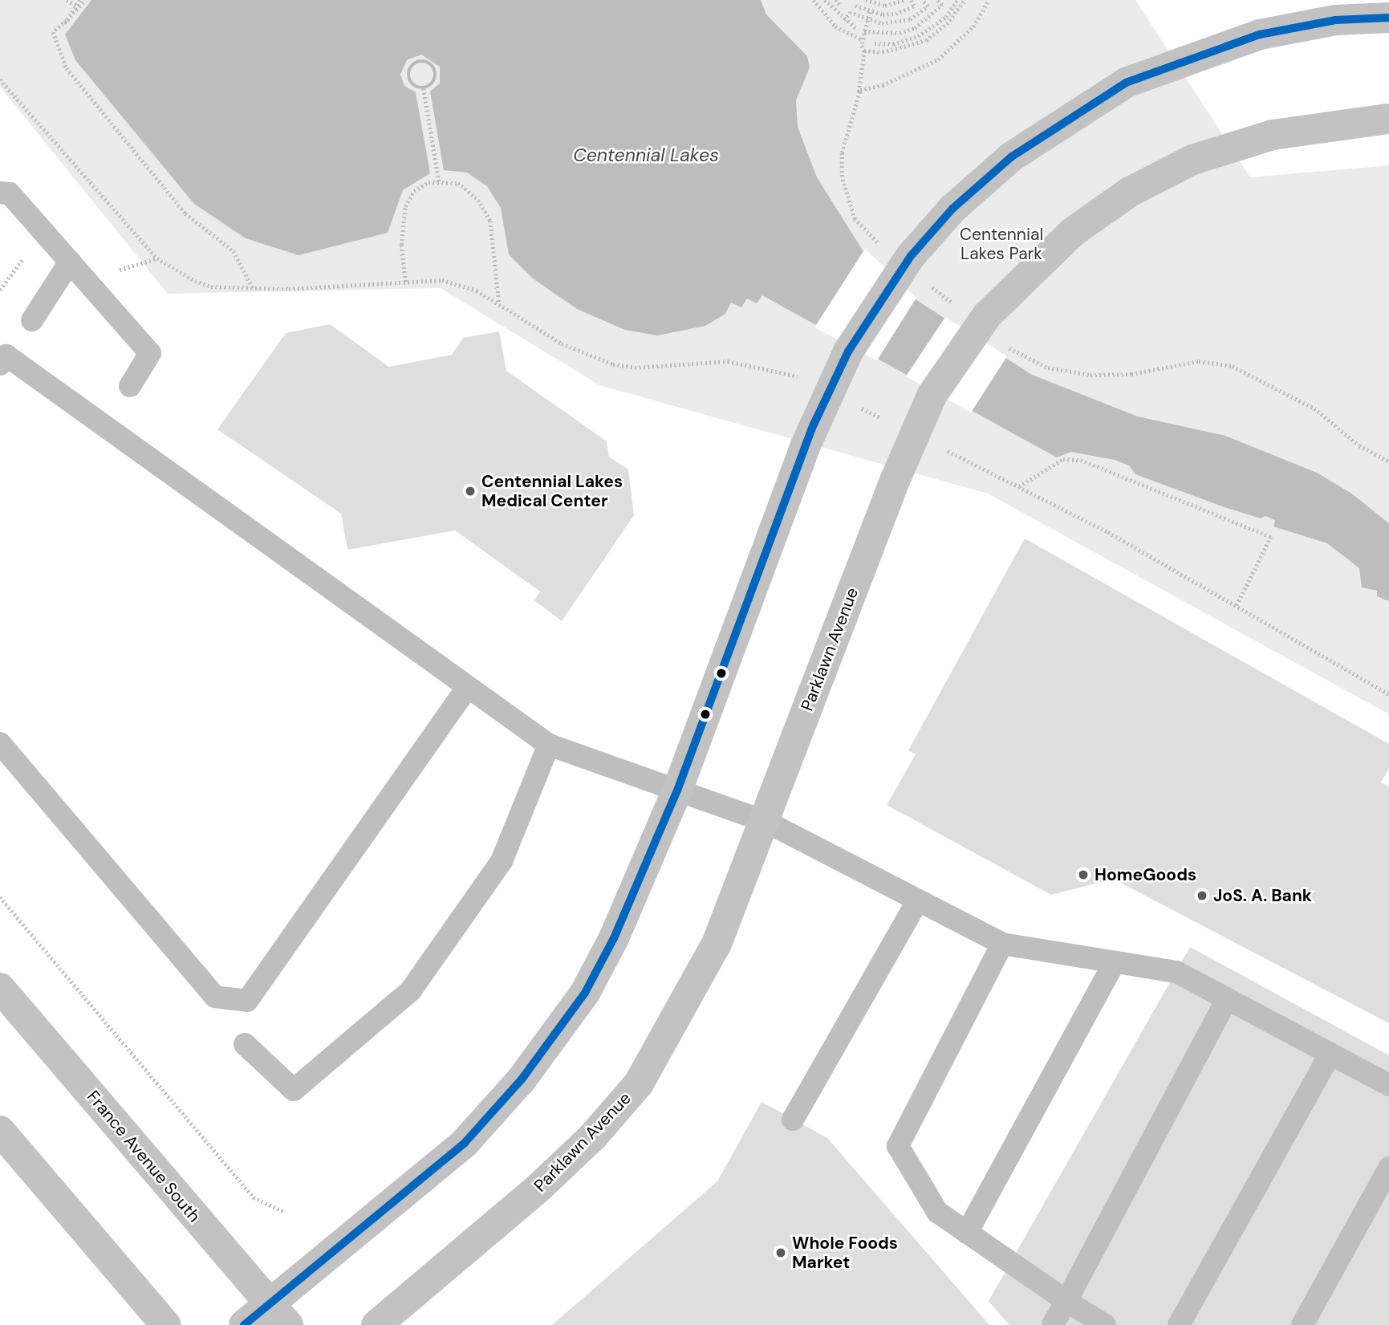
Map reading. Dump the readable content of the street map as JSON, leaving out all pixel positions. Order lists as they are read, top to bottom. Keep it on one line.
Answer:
{"streets":{"street":["Parklawn Avenue","France Avenue South"]},"water":["Centennial Lakes"],"parks":["Centennial Lakes Park"],"places":["Centennial Lakes Medical Center","HomeGoods","JoS. A. Bank","Whole Foods Market"]}
